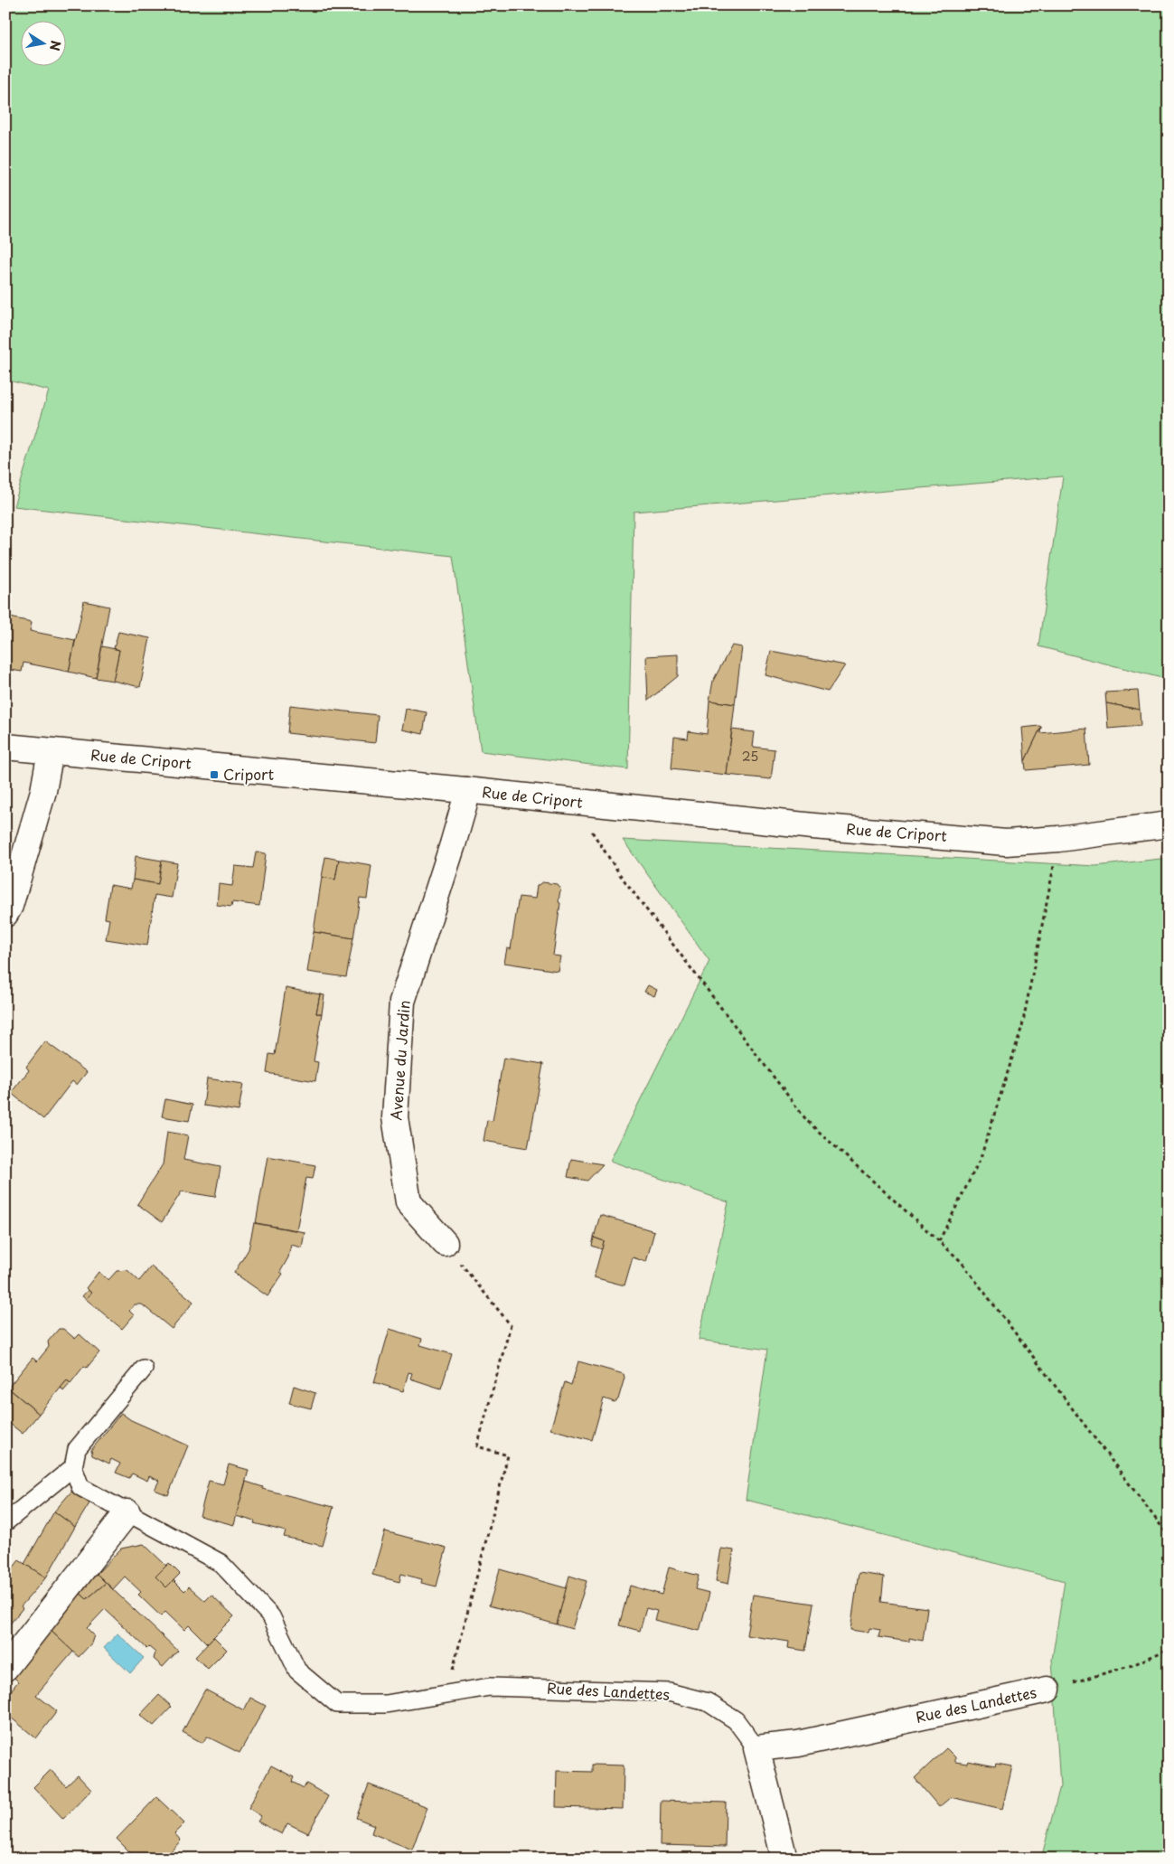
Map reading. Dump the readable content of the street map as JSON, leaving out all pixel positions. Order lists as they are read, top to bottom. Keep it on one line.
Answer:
{"streets":{"street":["Rue de Criport","Avenue du Jardin","Rue des Landettes"]},"crossings":[["Rue de Criport","Avenue du Jardin"]],"places":{"transit":["Criport"]},"house_numbers":["25"],"north":"right"}
